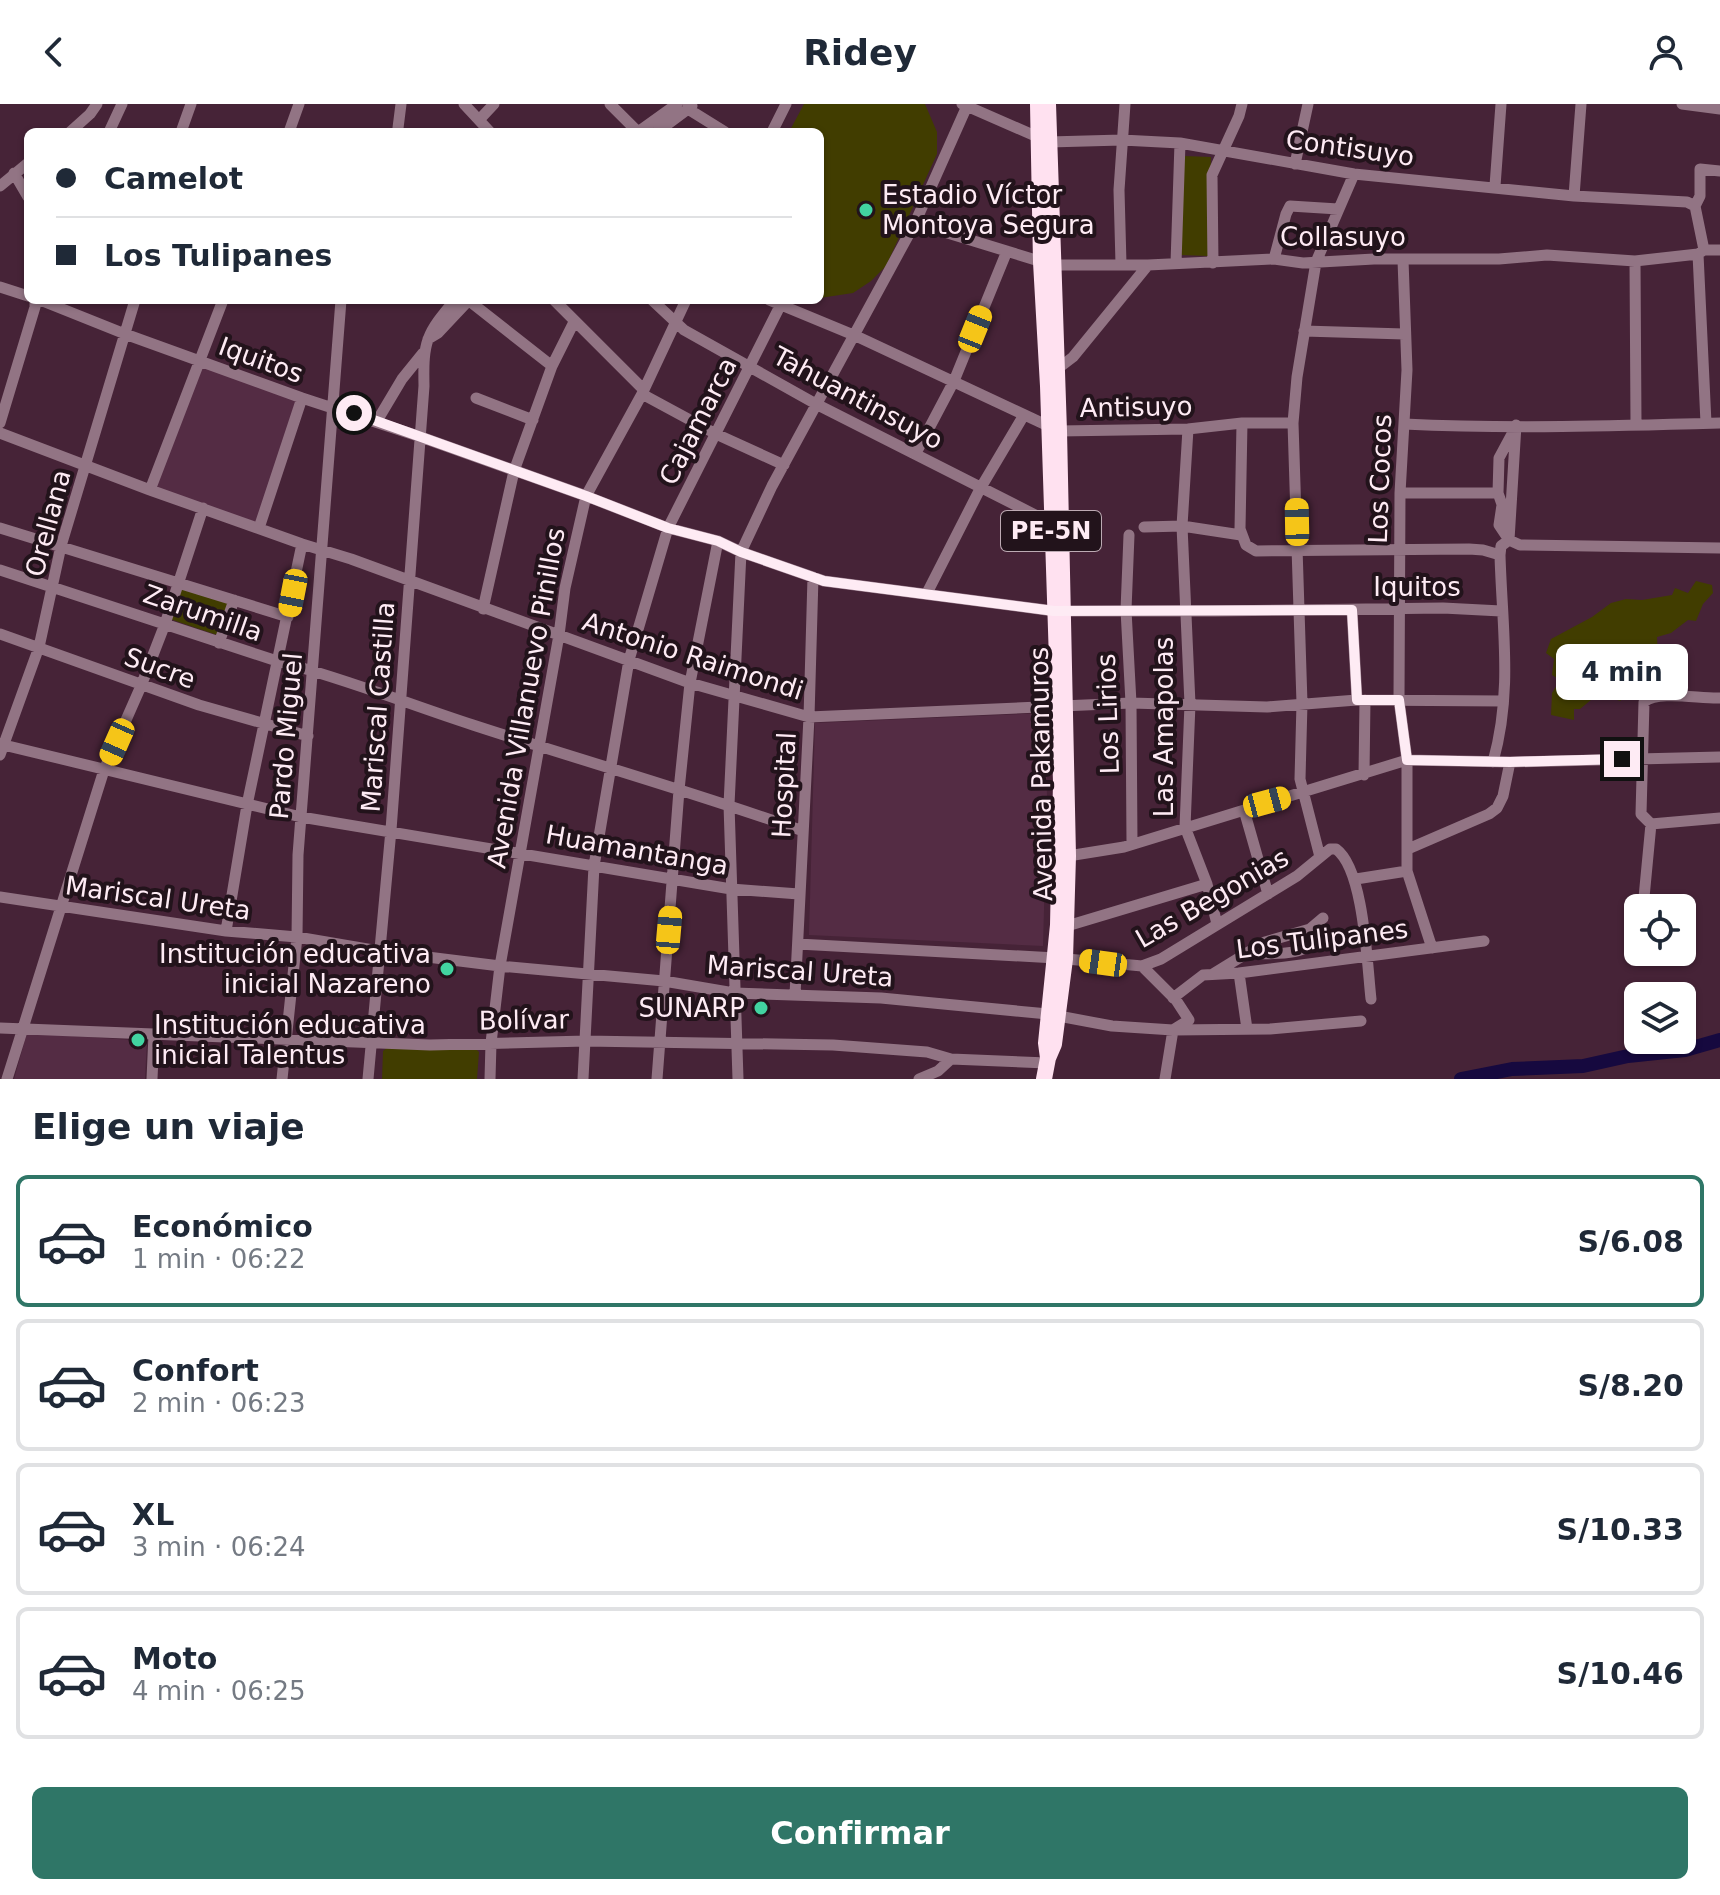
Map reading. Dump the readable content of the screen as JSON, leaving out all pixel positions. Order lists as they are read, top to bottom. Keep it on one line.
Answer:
{"streets":{"highway":["PE-5N","Avenida Pakamuros"],"street":["Contisuyo","Collasuyo","Iquitos","Tahuantinsuyo","Antisuyo","Cajamarca","Los Cocos","Orellana","Zarumilla","Antonio Raimondi","Sucre","Avenida Villanuevo Pinillos","Mariscal Castilla","Los Lirios","Las Amapolas","Pardo Miguel","Hospital","Huamantanga","Mariscal Ureta","Las Begonias","Los Tulipanes","Bolívar"]},"crossings":[["Contisuyo","Avenida Pakamuros"],["Collasuyo","Los Cocos"],["Collasuyo","Avenida Pakamuros"],["Iquitos","Cajamarca"],["Iquitos","Los Cocos"],["Iquitos","Orellana"],["Iquitos","Avenida Villanuevo Pinillos"],["Iquitos","Mariscal Castilla"],["Iquitos","Los Lirios"],["Iquitos","Las Amapolas"],["Iquitos","Pardo Miguel"],["Iquitos","Avenida Pakamuros"],["Iquitos","Hospital"],["Tahuantinsuyo","Cajamarca"],["Tahuantinsuyo","Avenida Villanuevo Pinillos"],["Tahuantinsuyo","Avenida Pakamuros"],["Antisuyo","Cajamarca"],["Antisuyo","Las Amapolas"],["Antisuyo","Avenida Pakamuros"],["Cajamarca","Zarumilla"],["Cajamarca","Antonio Raimondi"],["Cajamarca","Huamantanga"],["Cajamarca","Mariscal Ureta"],["Cajamarca","Bolívar"],["Los Cocos","Antonio Raimondi"],["Orellana","Zarumilla"],["Orellana","Antonio Raimondi"],["Orellana","Sucre"],["Orellana","Huamantanga"],["Zarumilla","Avenida Villanuevo Pinillos"],["Zarumilla","Mariscal Castilla"],["Zarumilla","Pardo Miguel"],["Zarumilla","Hospital"],["Antonio Raimondi","Avenida Villanuevo Pinillos"],["Antonio Raimondi","Mariscal Castilla"],["Antonio Raimondi","Los Lirios"],["Antonio Raimondi","Las Amapolas"],["Antonio Raimondi","Pardo Miguel"],["Antonio Raimondi","Avenida Pakamuros"],["Antonio Raimondi","Hospital"],["Sucre","Pardo Miguel"],["Avenida Villanuevo Pinillos","Huamantanga"],["Avenida Villanuevo Pinillos","Mariscal Ureta"],["Avenida Villanuevo Pinillos","Bolívar"],["Mariscal Castilla","Huamantanga"],["Mariscal Castilla","Mariscal Ureta"],["Mariscal Castilla","Bolívar"],["Las Amapolas","Las Begonias"],["Pardo Miguel","Huamantanga"],["Pardo Miguel","Mariscal Ureta"],["Pardo Miguel","Bolívar"],["Avenida Pakamuros","Mariscal Ureta"],["Avenida Pakamuros","Las Begonias"],["Avenida Pakamuros","Bolívar"],["Hospital","Huamantanga"],["Hospital","Mariscal Ureta"]],"places":["Estadio Víctor Montoya Segura","Institución educativa inicial Nazareno","SUNARP","Institución educativa inicial Talentus"],"page":{"header":"Ridey","banner":["Camelot","Los Tulipanes"],"bubble":"4 min","heading":"Elige un viaje","list":[{"name":"Económico","note":"1 min · 06:22","value":"S/6.08"},{"name":"Confort","note":"2 min · 06:23","value":"S/8.20"},{"name":"XL","note":"3 min · 06:24","value":"S/10.33"},{"name":"Moto","note":"4 min · 06:25","value":"S/10.46"}],"buttons":"Confirmar"}}
